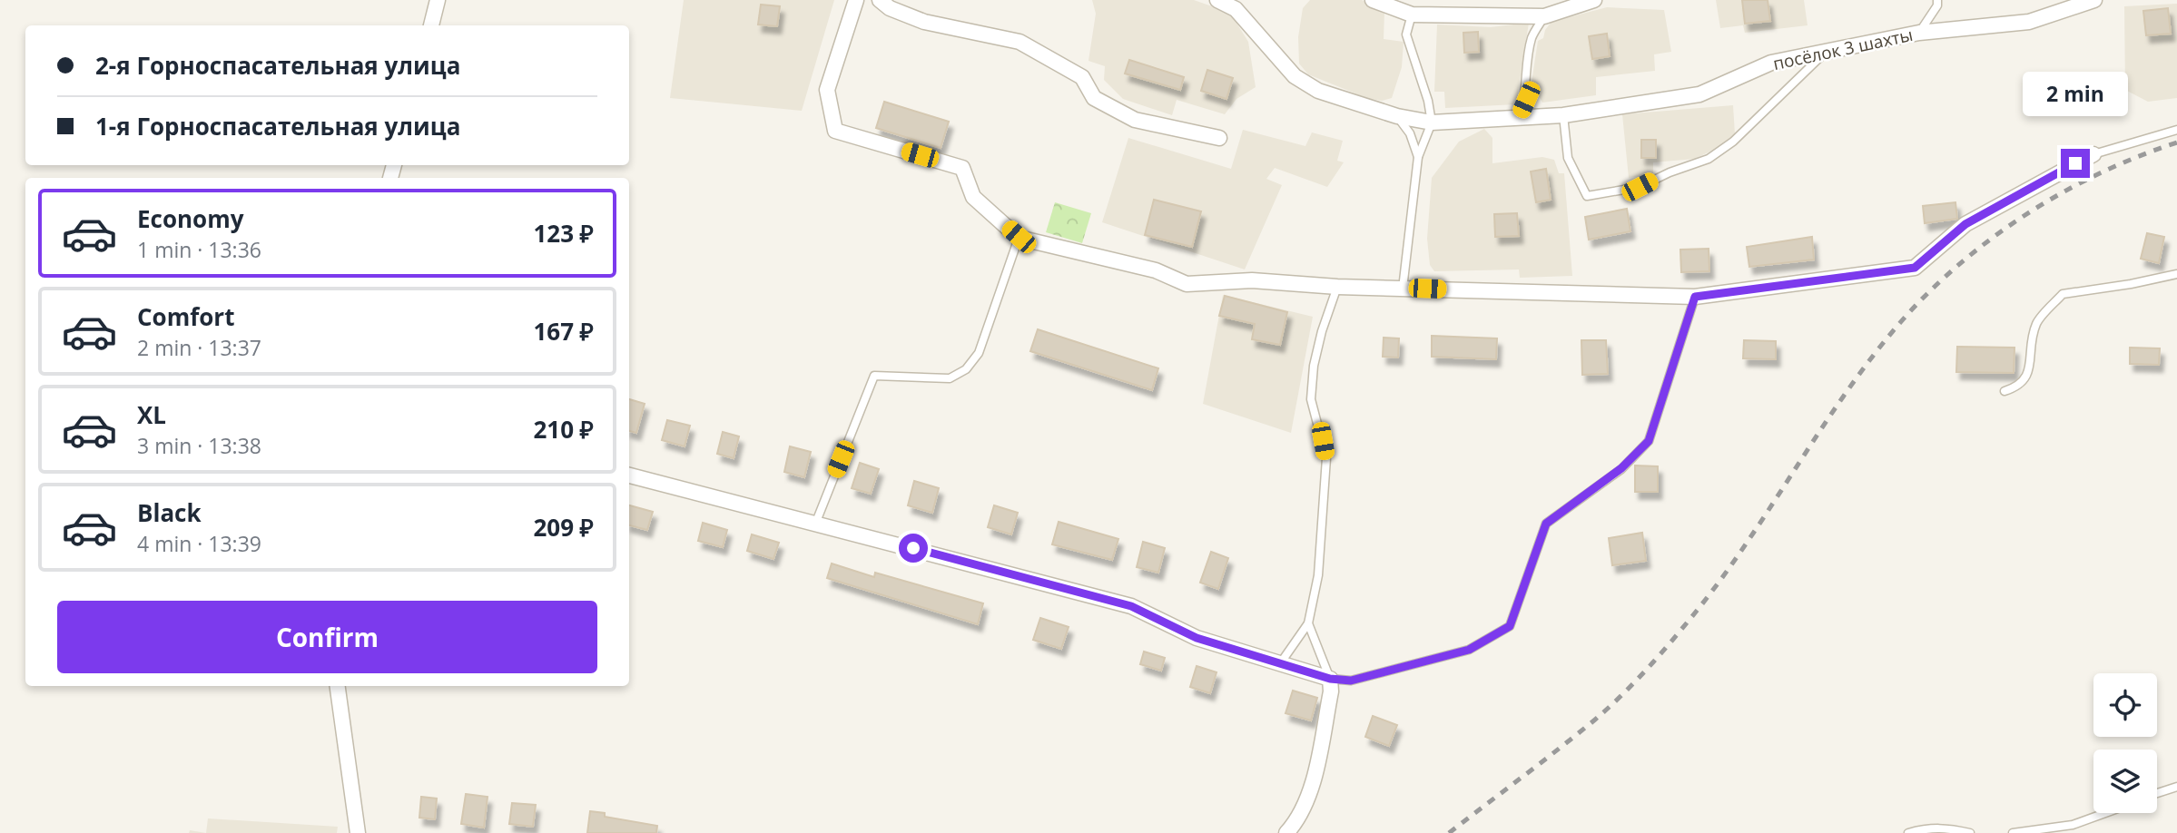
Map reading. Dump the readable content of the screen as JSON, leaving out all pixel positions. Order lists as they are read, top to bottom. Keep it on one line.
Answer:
{"streets":{"street":["посёлок 3 шахты"]},"page":{"banner":["2-я Горноспасательная улица","1-я Горноспасательная улица"],"bubble":"2 min","list":[{"name":"Economy","note":"1 min · 13:36","value":"123 ₽"},{"name":"Comfort","note":"2 min · 13:37","value":"167 ₽"},{"name":"XL","note":"3 min · 13:38","value":"210 ₽"},{"name":"Black","note":"4 min · 13:39","value":"209 ₽"}],"buttons":"Confirm"}}
